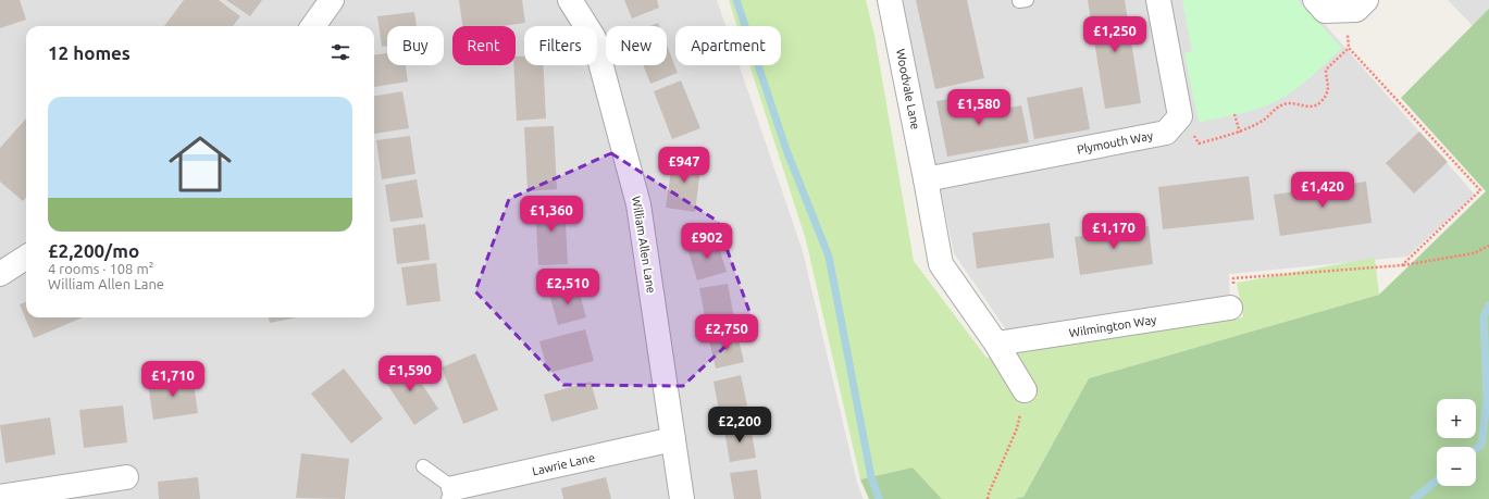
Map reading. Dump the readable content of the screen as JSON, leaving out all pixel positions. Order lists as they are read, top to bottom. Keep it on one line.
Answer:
{"streets":{"street":["Woodvale Lane","Plymouth Way","William Allen Lane","Wilmington Way","Lawrie Lane"]},"crossings":[["Woodvale Lane","Plymouth Way"],["William Allen Lane","Lawrie Lane"]],"page":{"price":["£1,250","£1,580","£947","£1,420","£1,360","£1,170","£902","£2,510","£2,750","£1,590","£1,710","£2,200"],"chip":["Buy","Rent","Filters","New","Apartment"],"heading":"12 homes","list":[{"name":"£2,200/mo","note":"4 rooms · 108 m² · William Allen Lane"}],"map_buttons":["+","−"]}}
